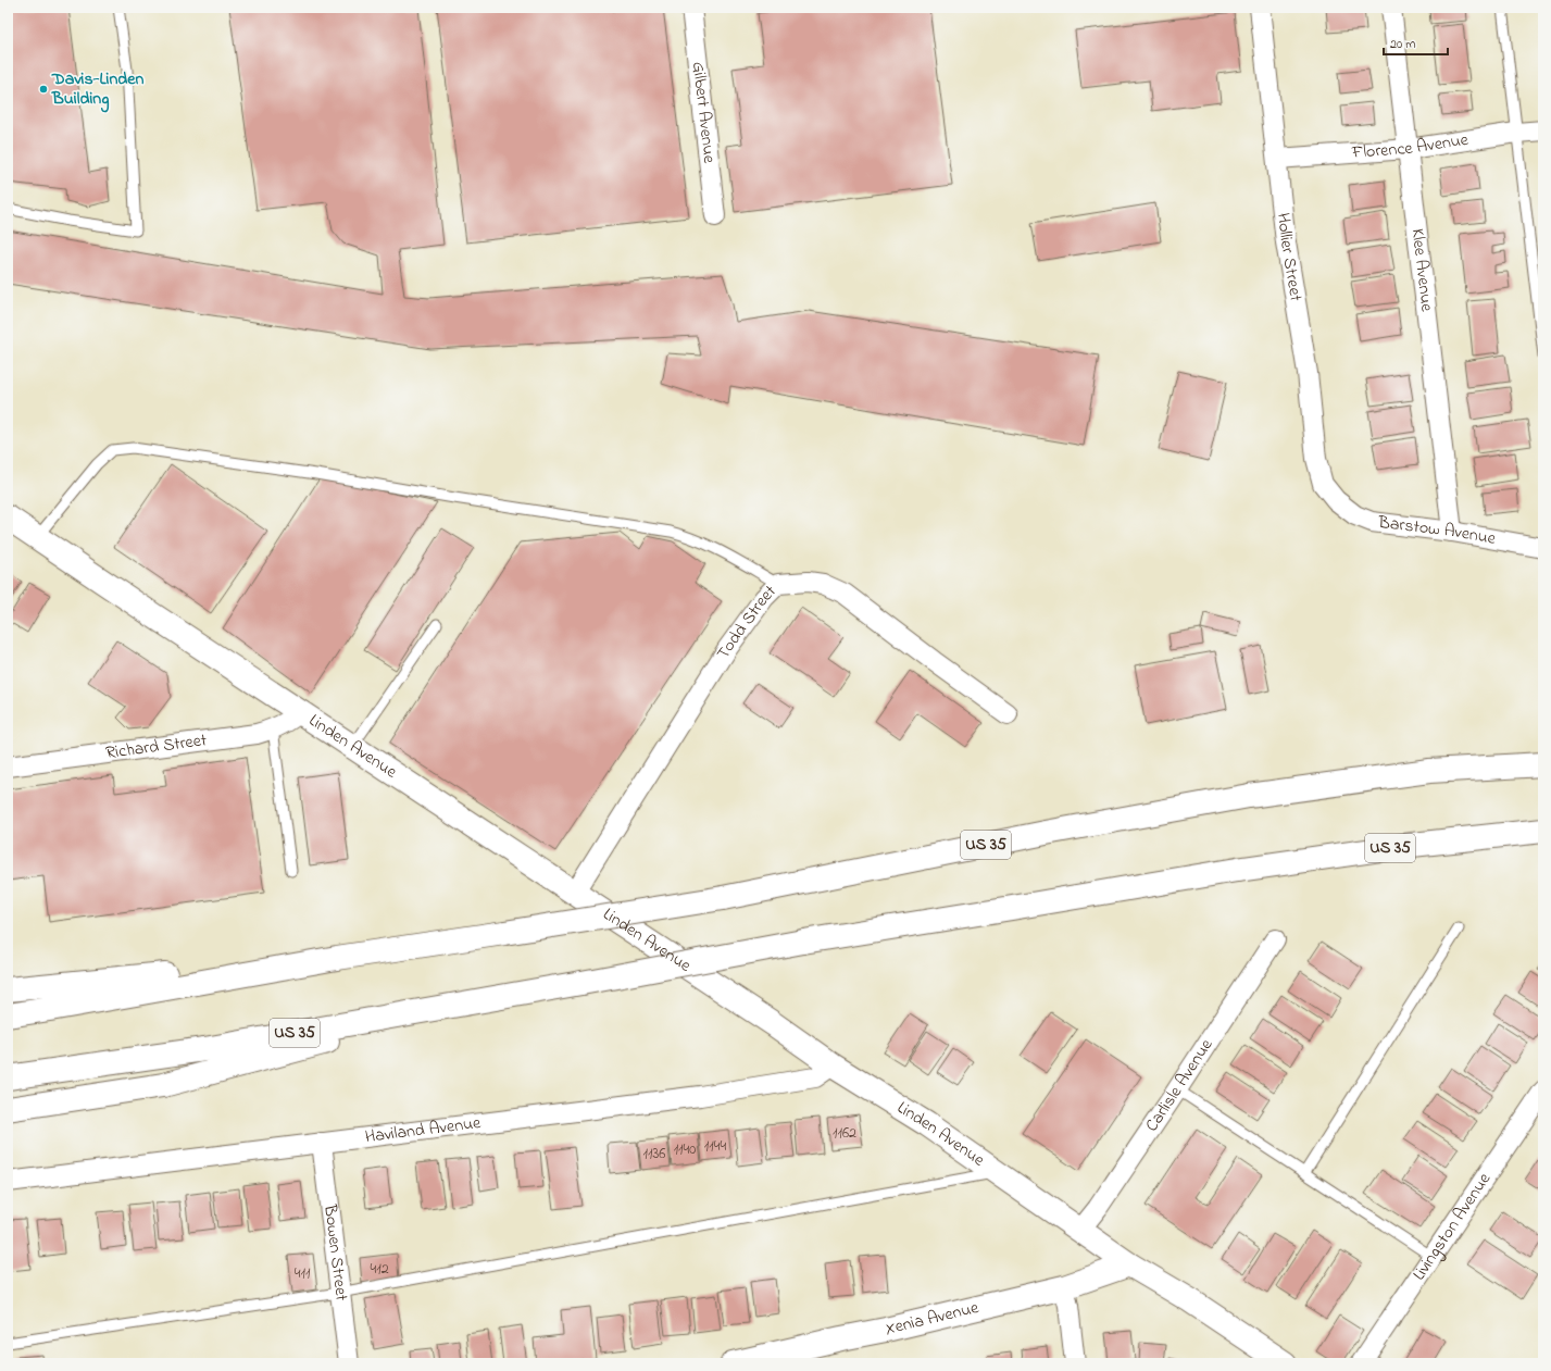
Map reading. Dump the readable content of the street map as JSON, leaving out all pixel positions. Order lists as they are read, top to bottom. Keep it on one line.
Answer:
{"streets":{"main road":["Linden Avenue","US 35","Xenia Avenue"],"street":["Gilbert Avenue","Florence Avenue","Hollier Street","Klee Avenue","Barstow Avenue","Todd Street","Richard Street","Carlisle Avenue","Haviland Avenue","Livingston Avenue","Bowen Street"]},"crossings":[["Florence Avenue","Hollier Street"],["Florence Avenue","Klee Avenue"],["Hollier Street","Barstow Avenue"],["Klee Avenue","Barstow Avenue"],["Todd Street","Linden Avenue"],["Richard Street","Linden Avenue"],["Linden Avenue","Carlisle Avenue"],["Linden Avenue","Haviland Avenue"],["Linden Avenue","Xenia Avenue"],["Haviland Avenue","Bowen Street"]],"places":["Davis-Linden Building"],"house_numbers":["1162","1144","1140","1136","412","411"],"scale_bar":"20 m"}
